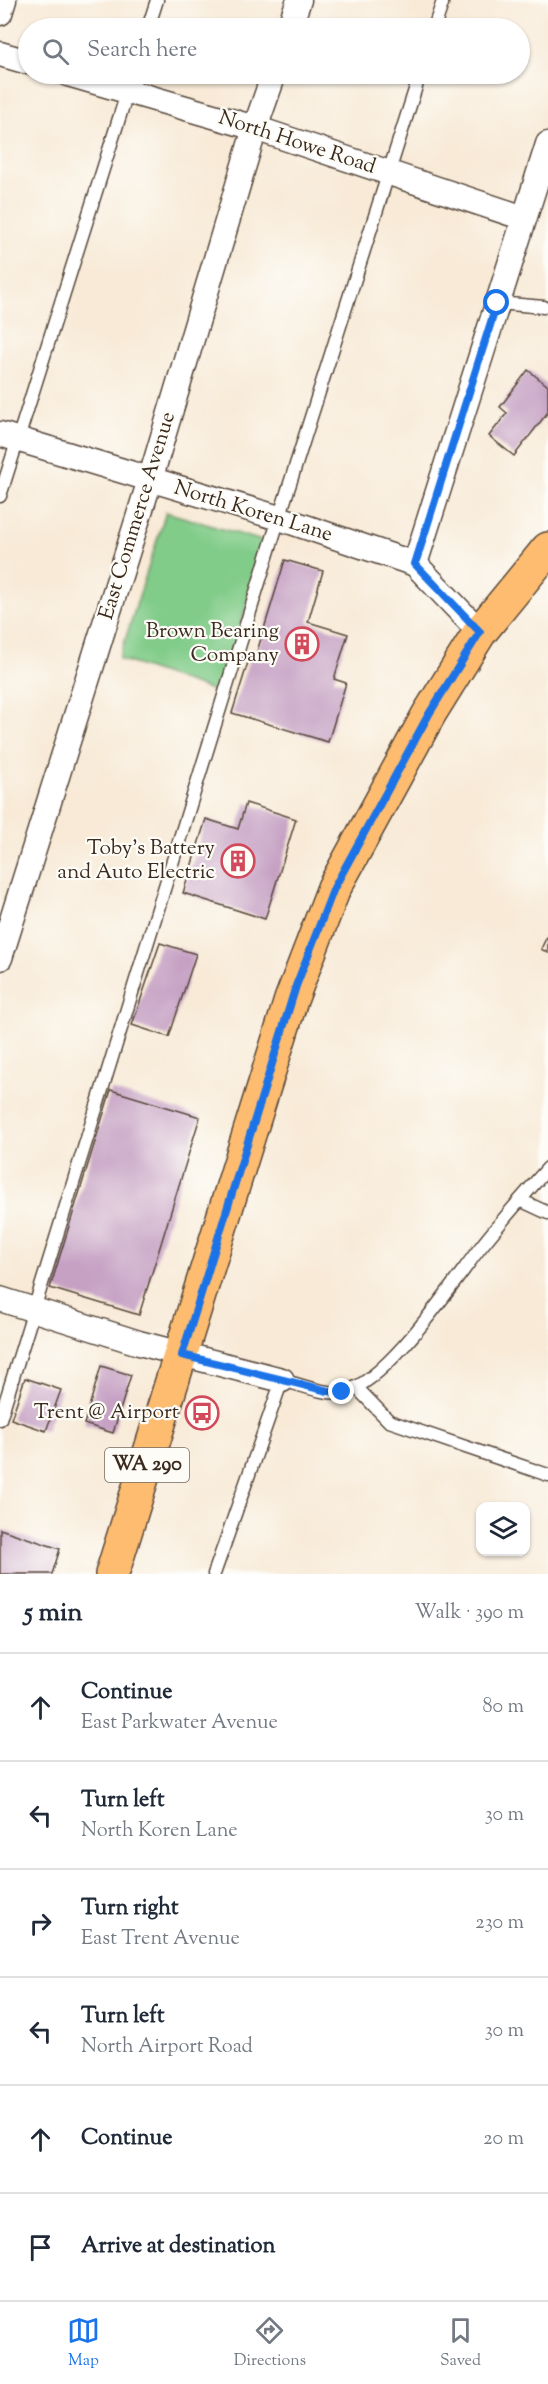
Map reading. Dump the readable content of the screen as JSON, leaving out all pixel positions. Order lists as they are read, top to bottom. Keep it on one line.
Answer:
{"streets":{"main road":["WA 290"],"street":["North Howe Road","North Koren Lane","East Commerce Avenue"]},"crossings":[["North Howe Road","East Commerce Avenue"],["North Koren Lane","East Commerce Avenue"],["North Koren Lane","WA 290"]],"places":{"building":["Brown Bearing Company","Toby's Battery and Auto Electric"],"bus stop":["Trent @ Airport"]},"page":{"search":"Search here","heading":["5 min","Walk · 390 m"],"list":[["Continue","East Parkwater Avenue","80 m"],["Turn left","North Koren Lane","30 m"],["Turn right","East Trent Avenue","230 m"],["Turn left","North Airport Road","30 m"],["Continue","20 m"],"Arrive at destination"],"nav":["Map","Directions","Saved"]}}
